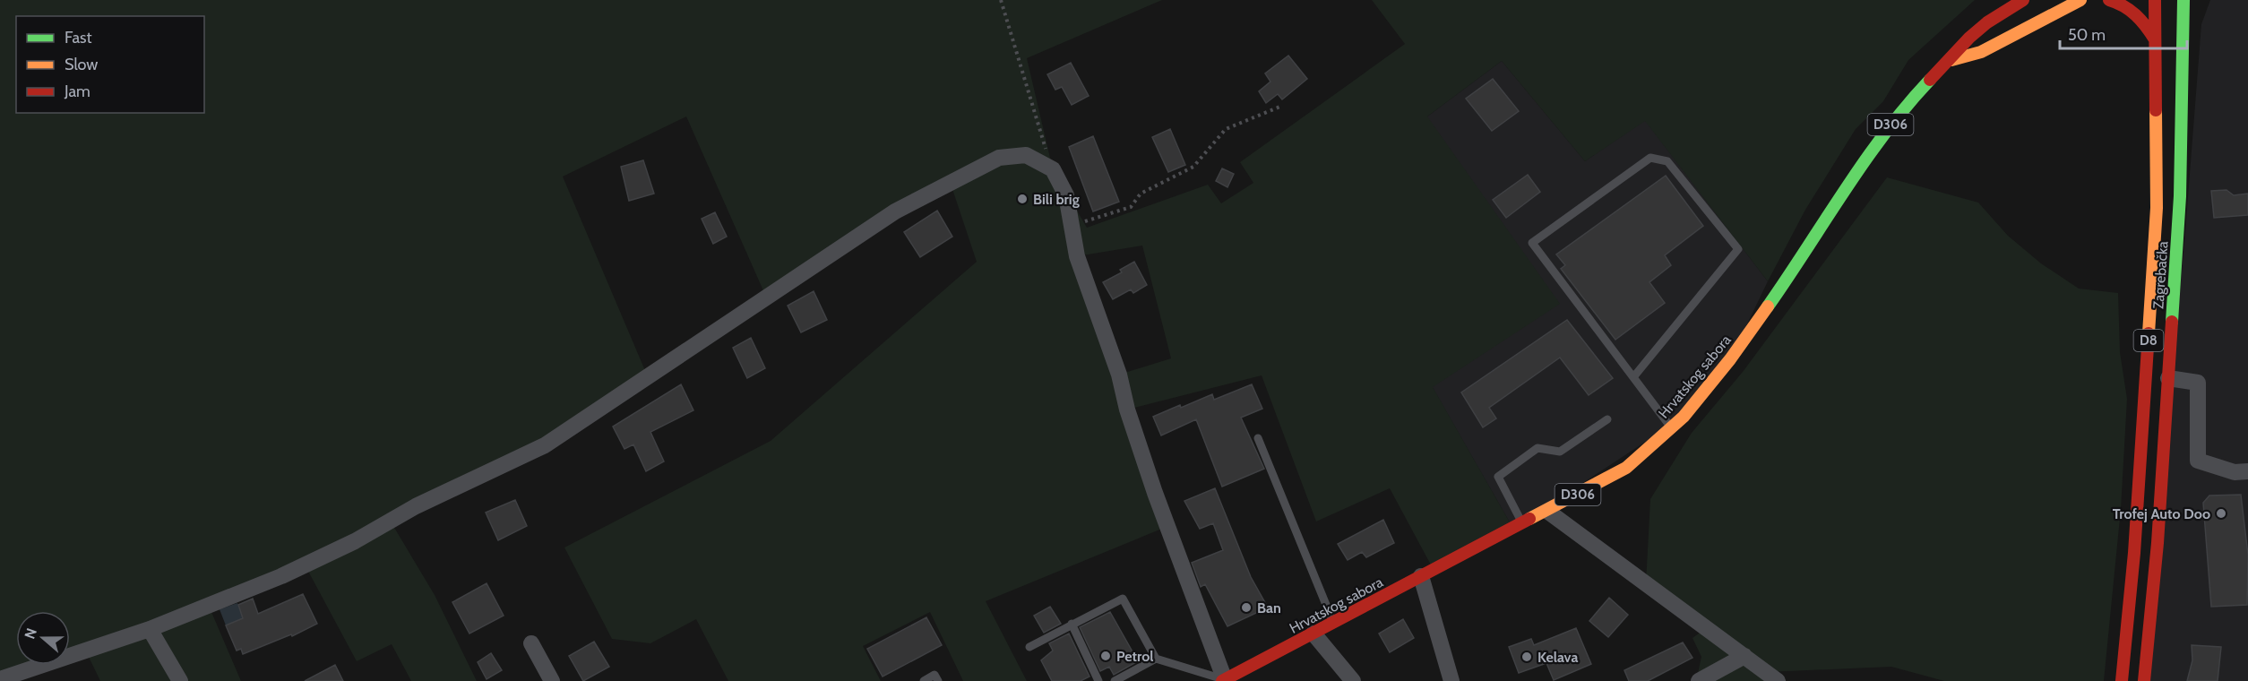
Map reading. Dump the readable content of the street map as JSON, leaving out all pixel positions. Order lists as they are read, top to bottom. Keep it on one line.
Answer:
{"streets":{"main road":["D306","Zagrebačka","D8","Hrvatskog sabora"]},"places":["Bili brig","Trofej Auto Doo","Ban","Petrol","Kelava"],"legend":["Fast","Slow","Jam"],"scale_bar":"50 m","north":"left"}
